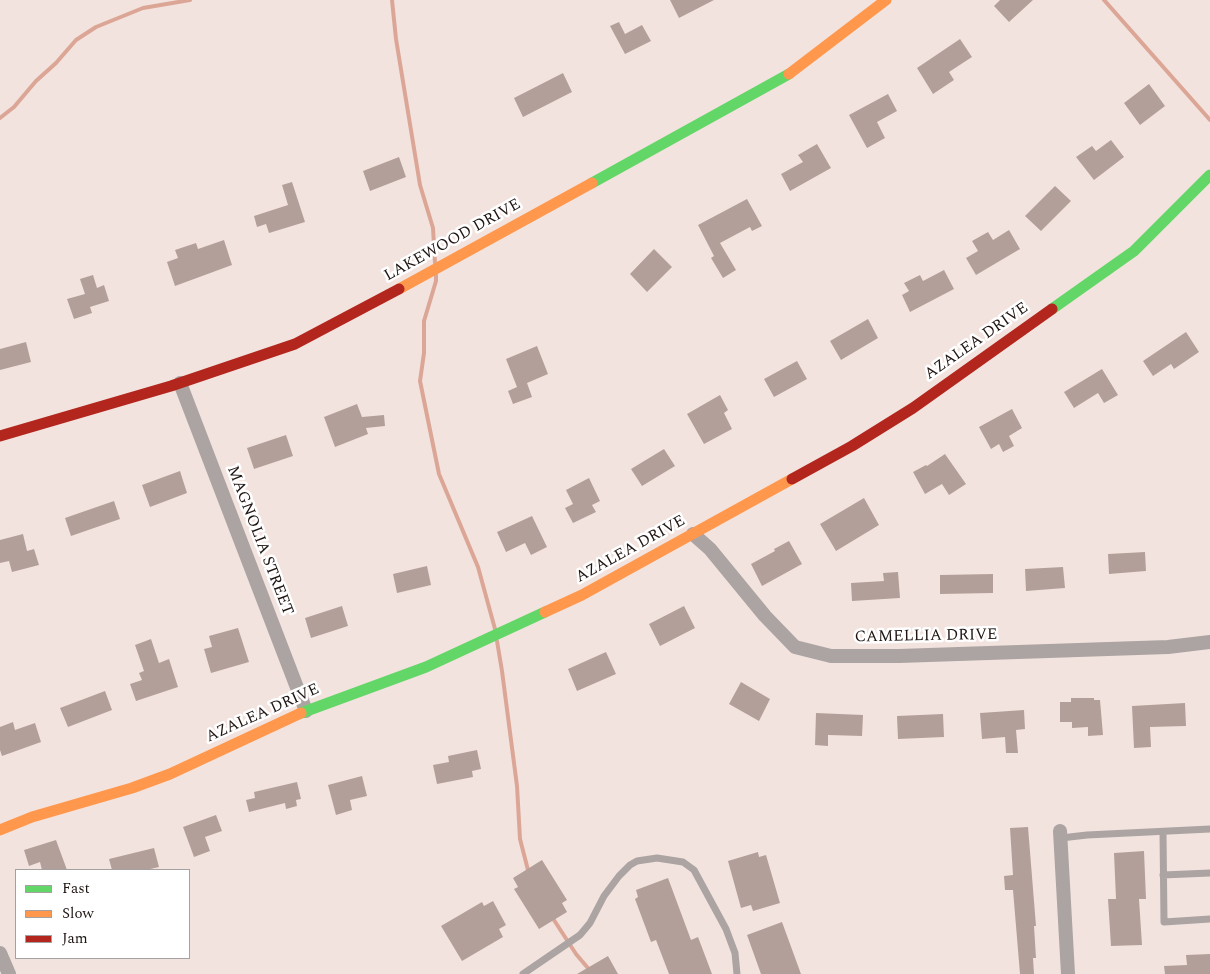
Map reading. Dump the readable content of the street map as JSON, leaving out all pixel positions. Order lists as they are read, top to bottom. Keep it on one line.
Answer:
{"streets":{"street":["LAKEWOOD DRIVE","AZALEA DRIVE","MAGNOLIA STREET","CAMELLIA DRIVE"]},"crossings":[["LAKEWOOD DRIVE","MAGNOLIA STREET"],["AZALEA DRIVE","MAGNOLIA STREET"],["AZALEA DRIVE","CAMELLIA DRIVE"]],"legend":["Fast","Slow","Jam"]}
